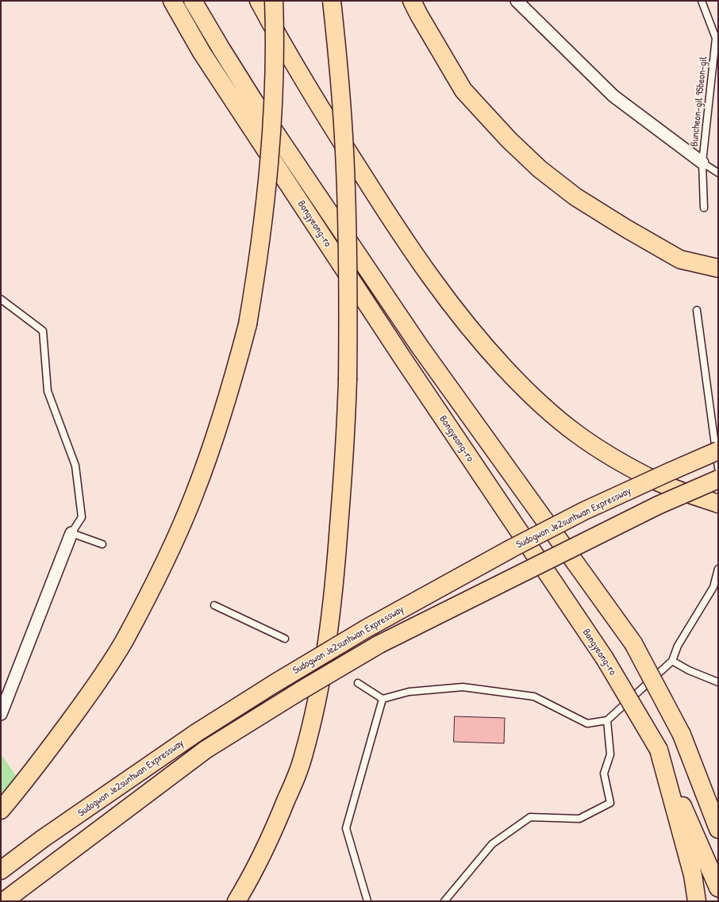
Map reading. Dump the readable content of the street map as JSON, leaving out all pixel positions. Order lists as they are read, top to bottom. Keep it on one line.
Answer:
{"streets":{"highway":["Bongyeong-ro","Sudogwon Je2sunhwan Expressway"],"lane":["Buncheon-gil 95beon-gil"]}}
